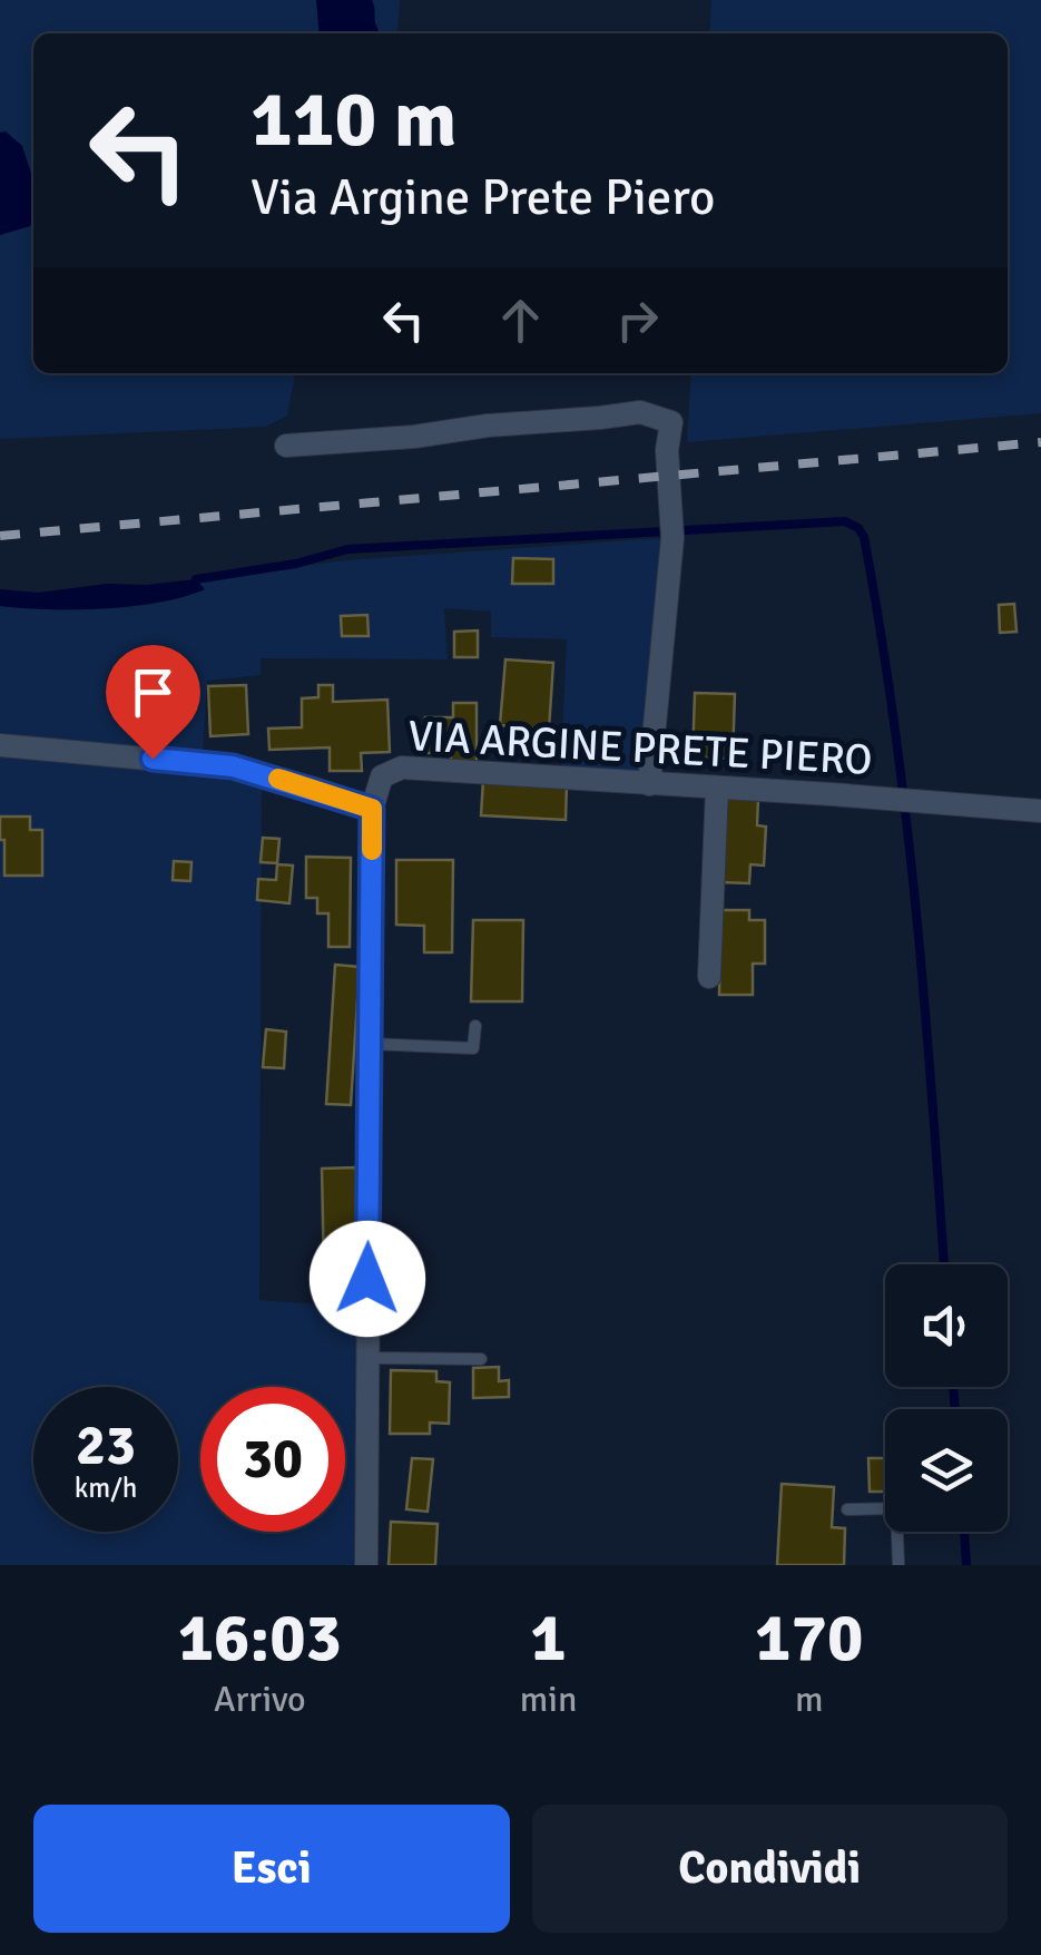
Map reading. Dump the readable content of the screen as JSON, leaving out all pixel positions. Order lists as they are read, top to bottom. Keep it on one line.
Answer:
{"streets":{"street":["VIA ARGINE PRETE PIERO"]},"page":{"turn":["110 m","Via Argine Prete Piero"],"speed":"23 km/h","limit":"30","eta":["16:03","Arrivo","1","min","170","m"],"buttons":["Esci","Condividi"]}}
